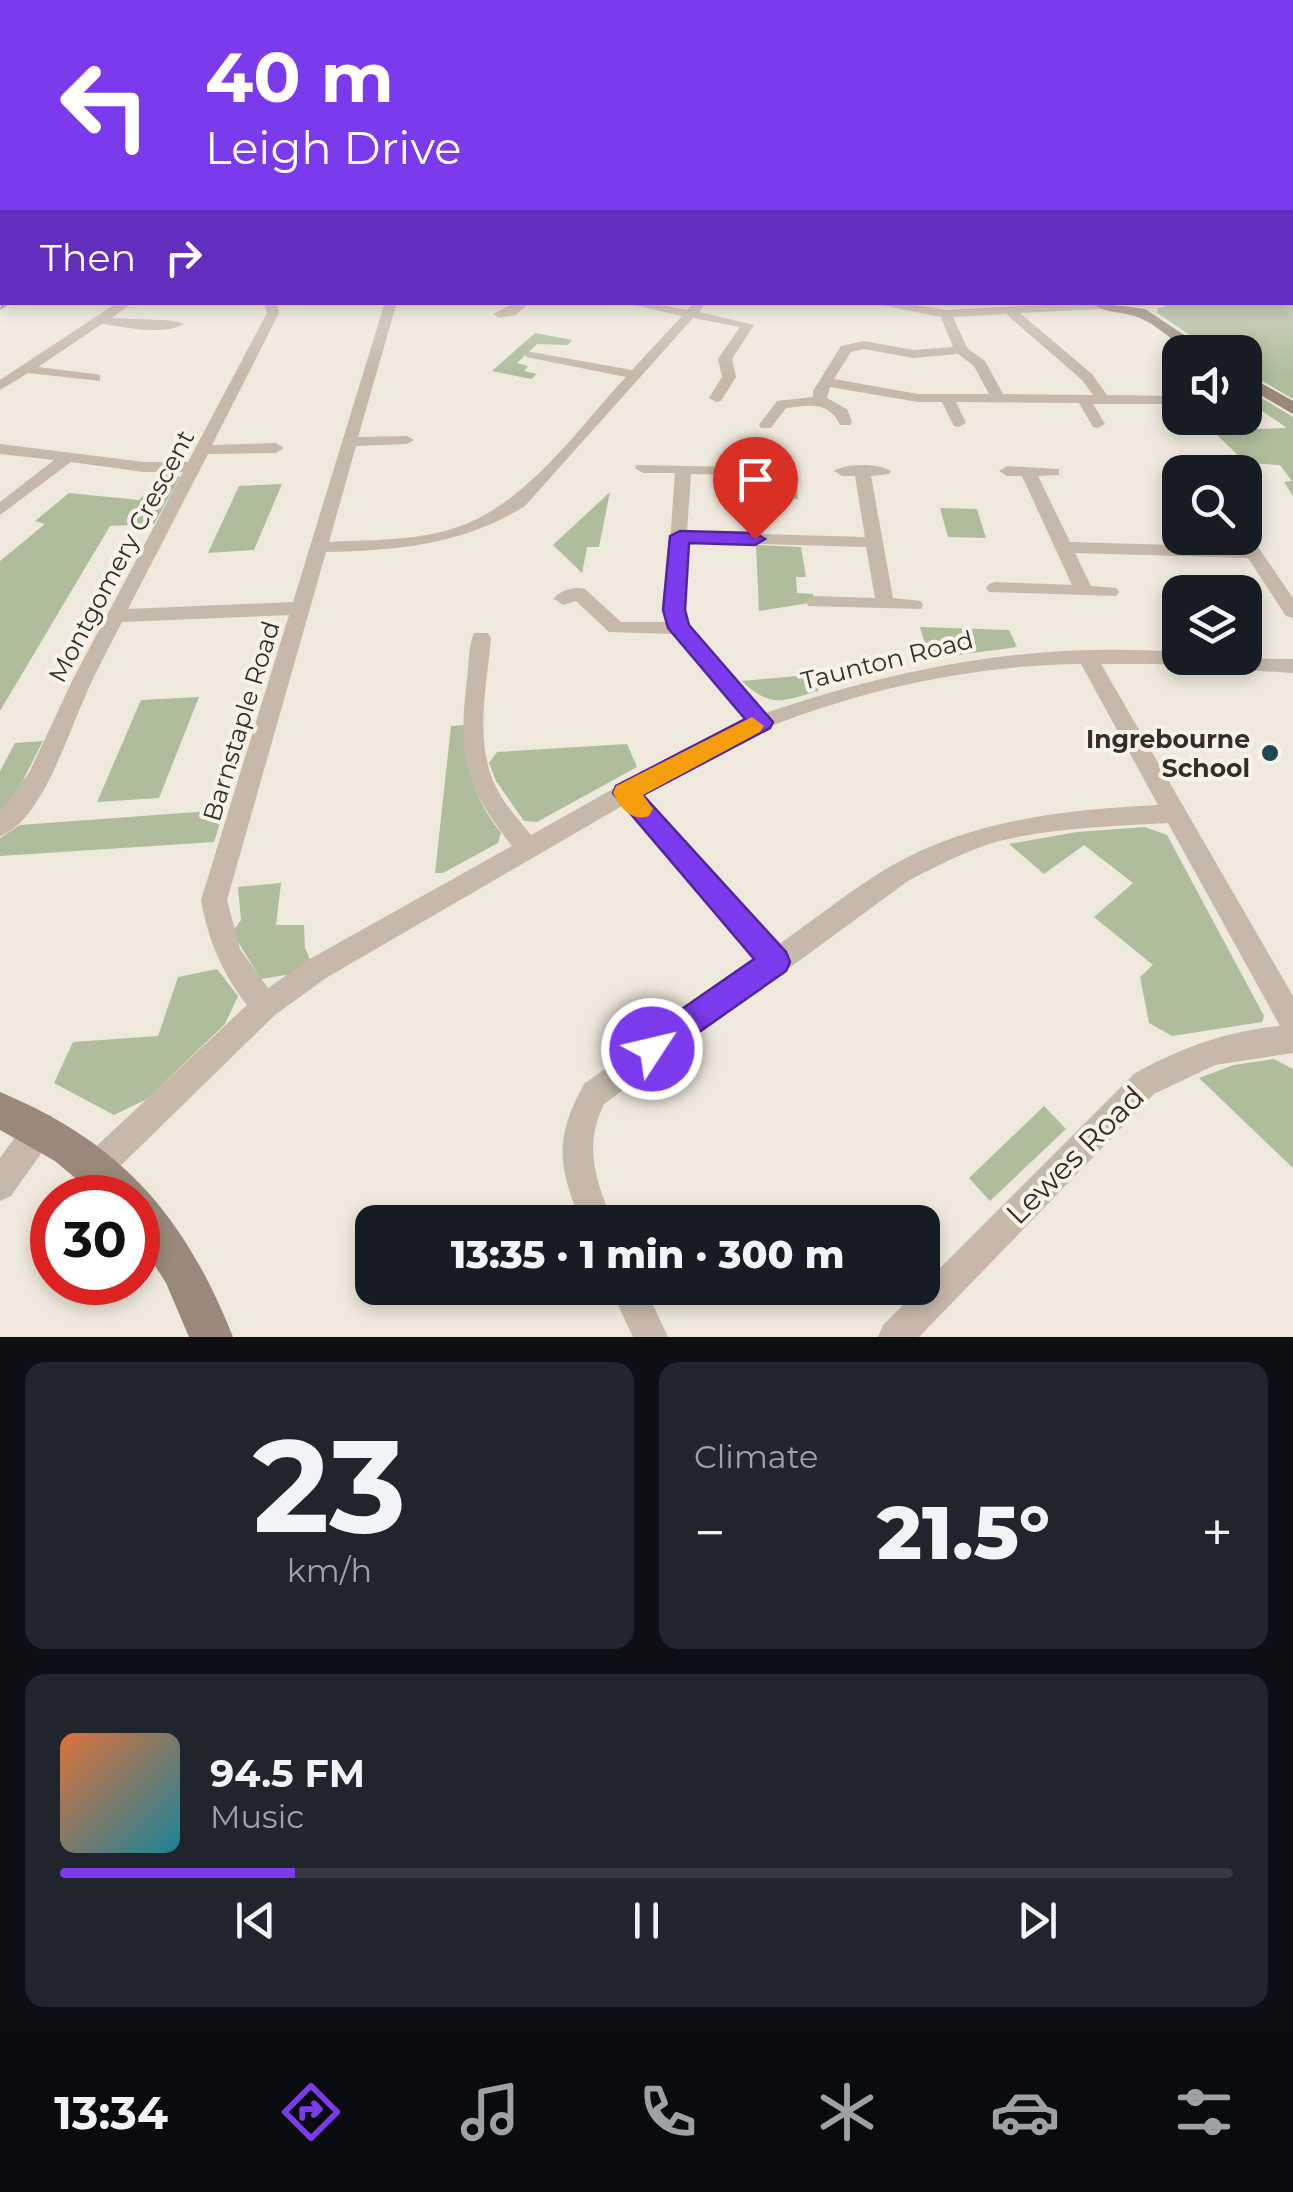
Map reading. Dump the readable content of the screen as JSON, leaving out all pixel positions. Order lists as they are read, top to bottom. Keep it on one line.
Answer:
{"streets":{"street":["Montgomery Crescent","Taunton Road","Barnstaple Road","Lewes Road"]},"crossings":[["Taunton Road","Barnstaple Road"]],"places":["Ingrebourne School"],"page":{"turn":["40 m","Leigh Drive"],"then":"Then","limit":"30","trip":"13:35 · 1 min · 300 m","tile":[["23","km/h"],"Climate"],"heat":["−","21.5°","+"],"song":["94.5 FM","Music"],"tabs":"13:34"}}
